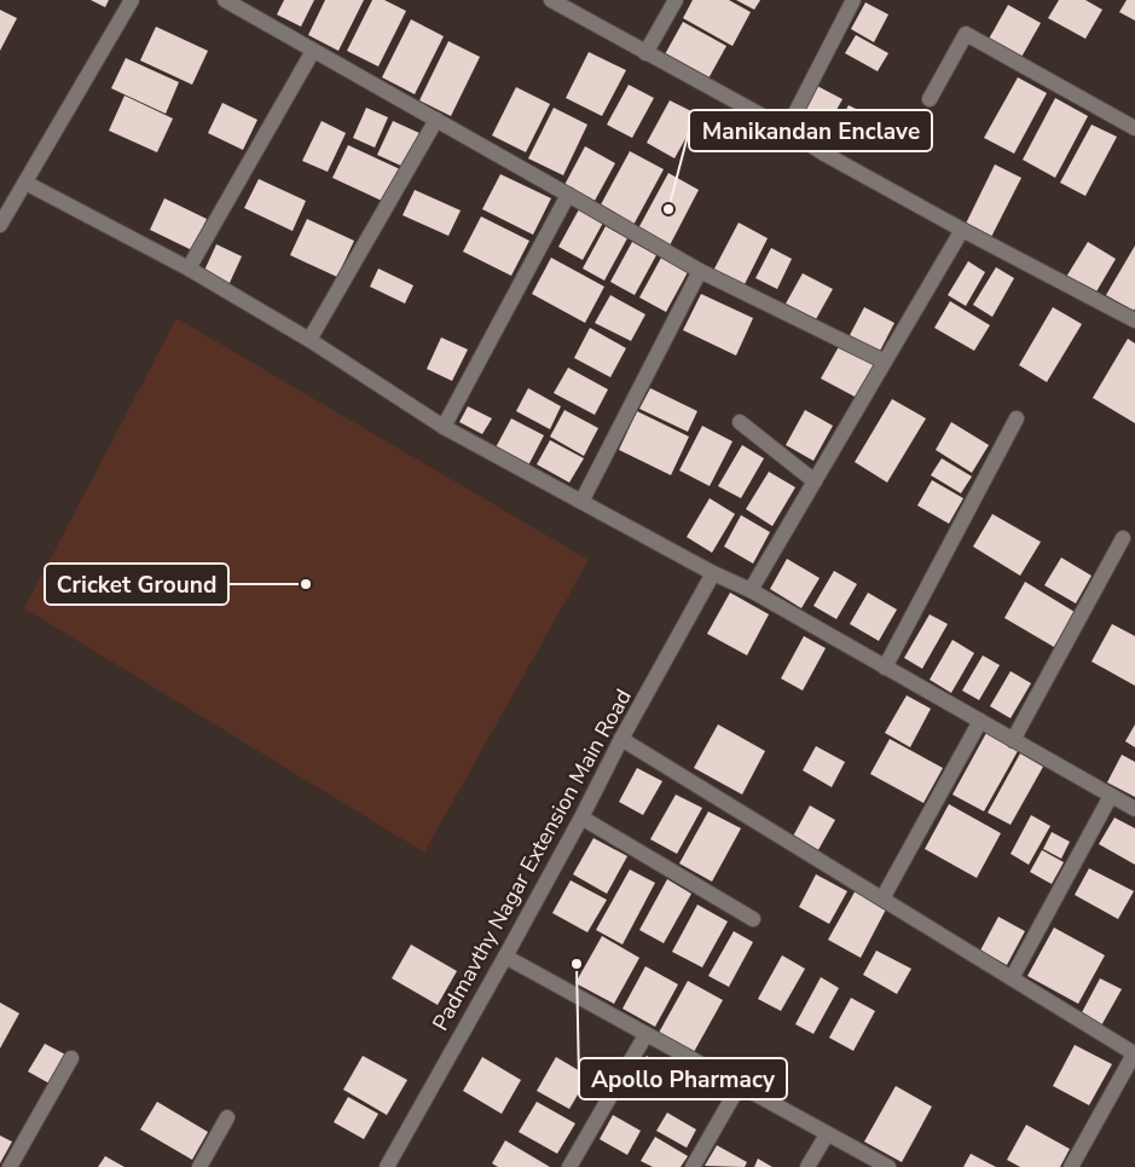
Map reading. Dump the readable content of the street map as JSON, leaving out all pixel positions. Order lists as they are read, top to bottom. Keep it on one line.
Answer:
{"streets":{"street":["Padmavthy Nagar Extension Main Road"]},"places":["Manikandan Enclave","Cricket Ground","Apollo Pharmacy"]}
